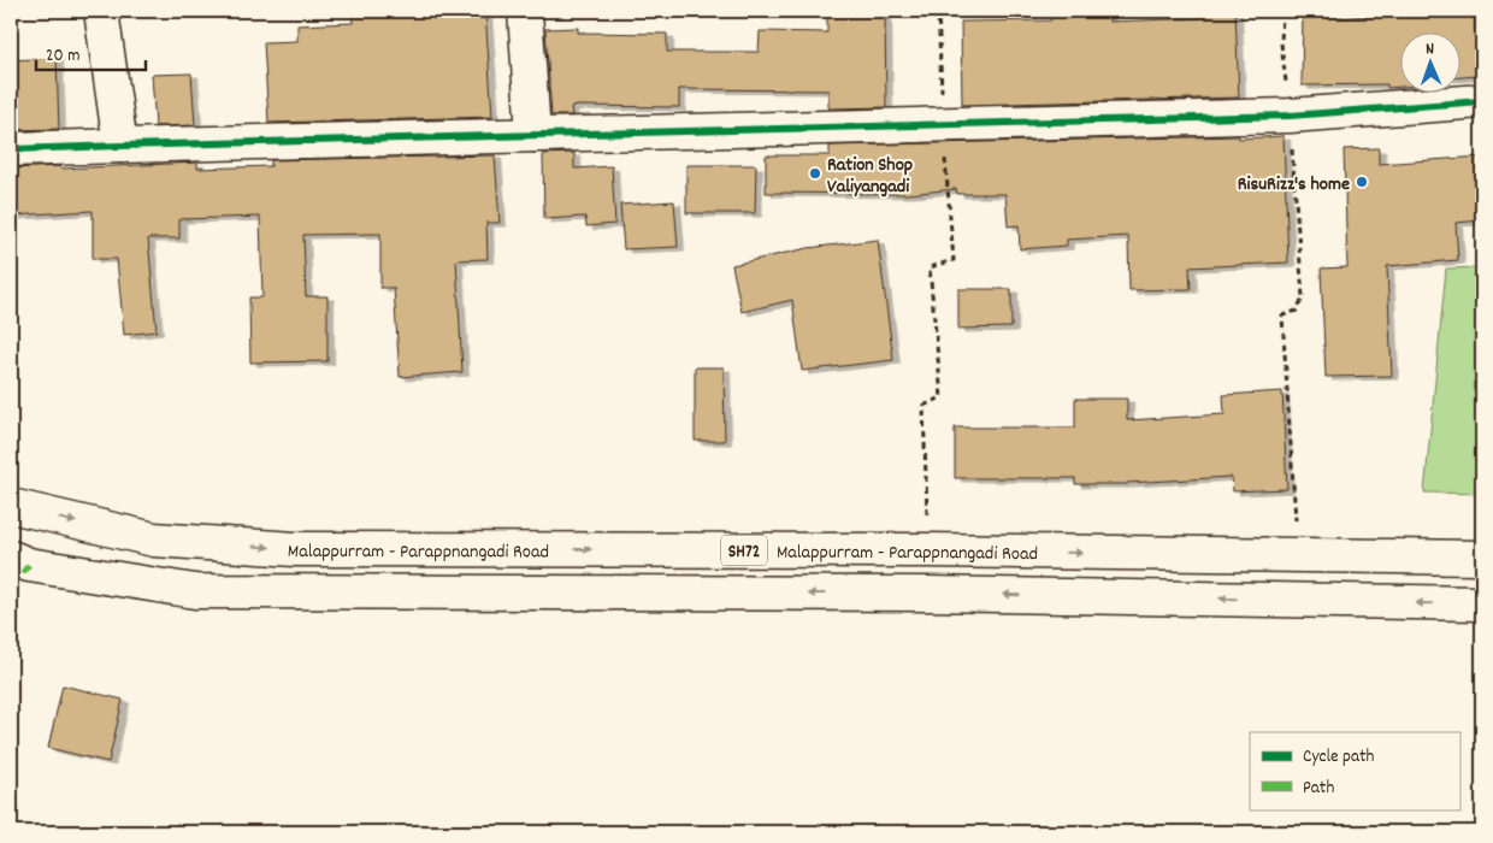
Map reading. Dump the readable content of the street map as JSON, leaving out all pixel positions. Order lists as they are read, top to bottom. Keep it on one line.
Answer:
{"streets":{"main road":["Malappurram - Parappnangadi Road","SH72"]},"places":["Ration Shop Valiyangadi","RisuRizz's home"],"legend":["Cycle path","Path"],"scale_bar":"20 m","north":"top"}
